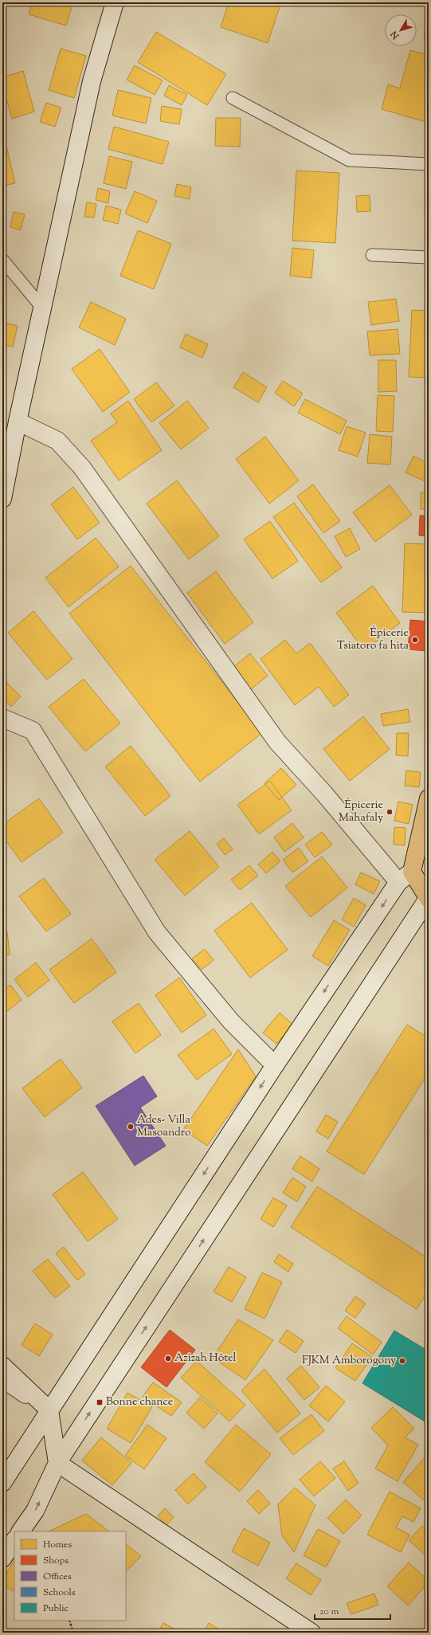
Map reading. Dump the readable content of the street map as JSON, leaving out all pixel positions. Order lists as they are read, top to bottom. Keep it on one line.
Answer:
{"places":{"other":["Épicerie Tsiatoro fa hita","Épicerie Mahafaly","Ades- Villa Masoandro","Azizah Hôtel","FJKM Amborogony"],"transit":["Bonne chance"]},"legend":["Homes","Shops","Offices","Schools","Public"],"scale_bar":"20 m","north":"bottom left"}
